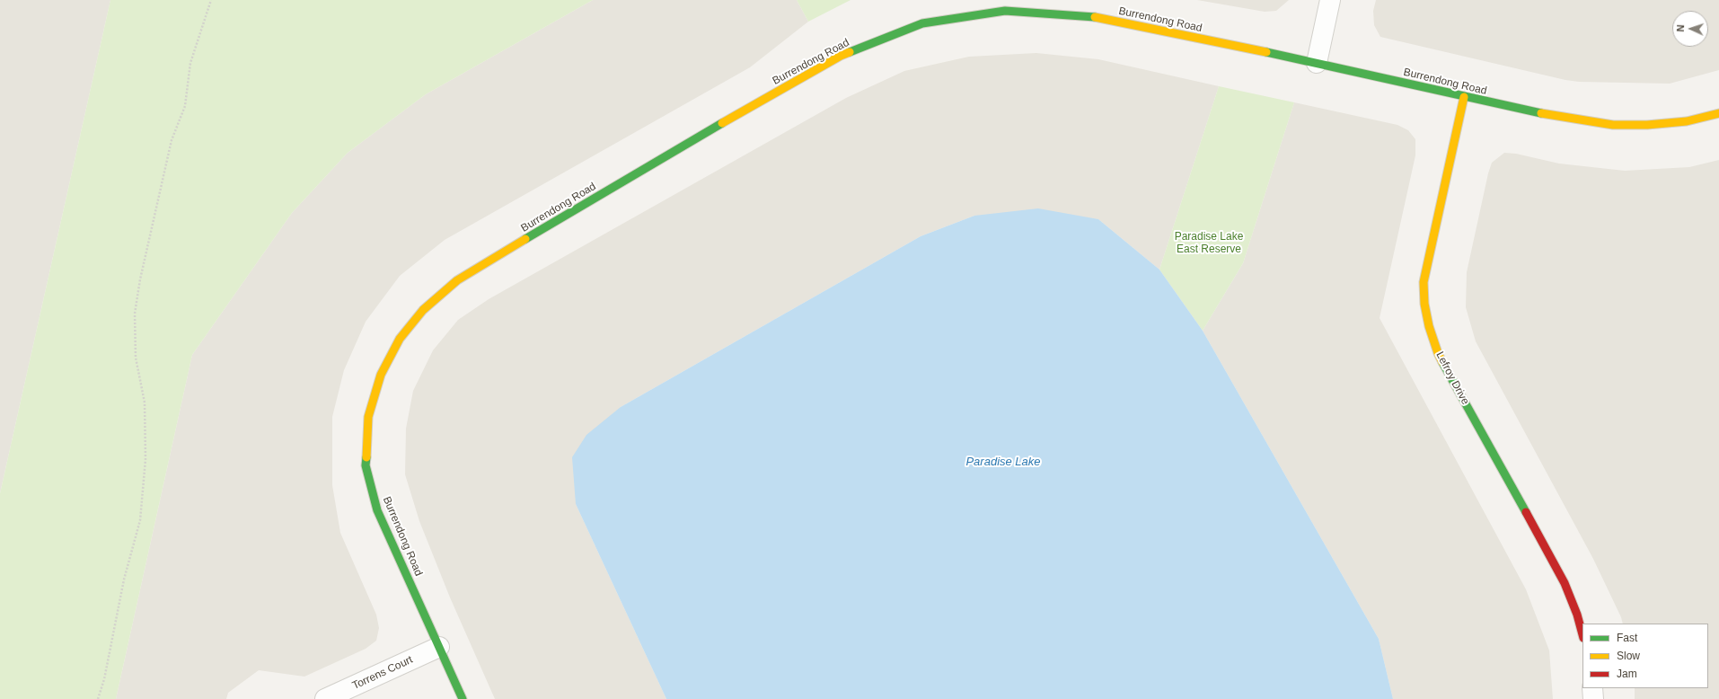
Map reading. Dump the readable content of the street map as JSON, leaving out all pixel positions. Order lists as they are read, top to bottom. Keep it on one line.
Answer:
{"streets":{"street":["Burrendong Road","Lefroy Drive","Torrens Court"]},"crossings":[["Burrendong Road","Lefroy Drive"],["Burrendong Road","Torrens Court"]],"water":["Paradise Lake"],"parks":["Paradise Lake East Reserve"],"legend":["Fast","Slow","Jam"],"north":"left"}
